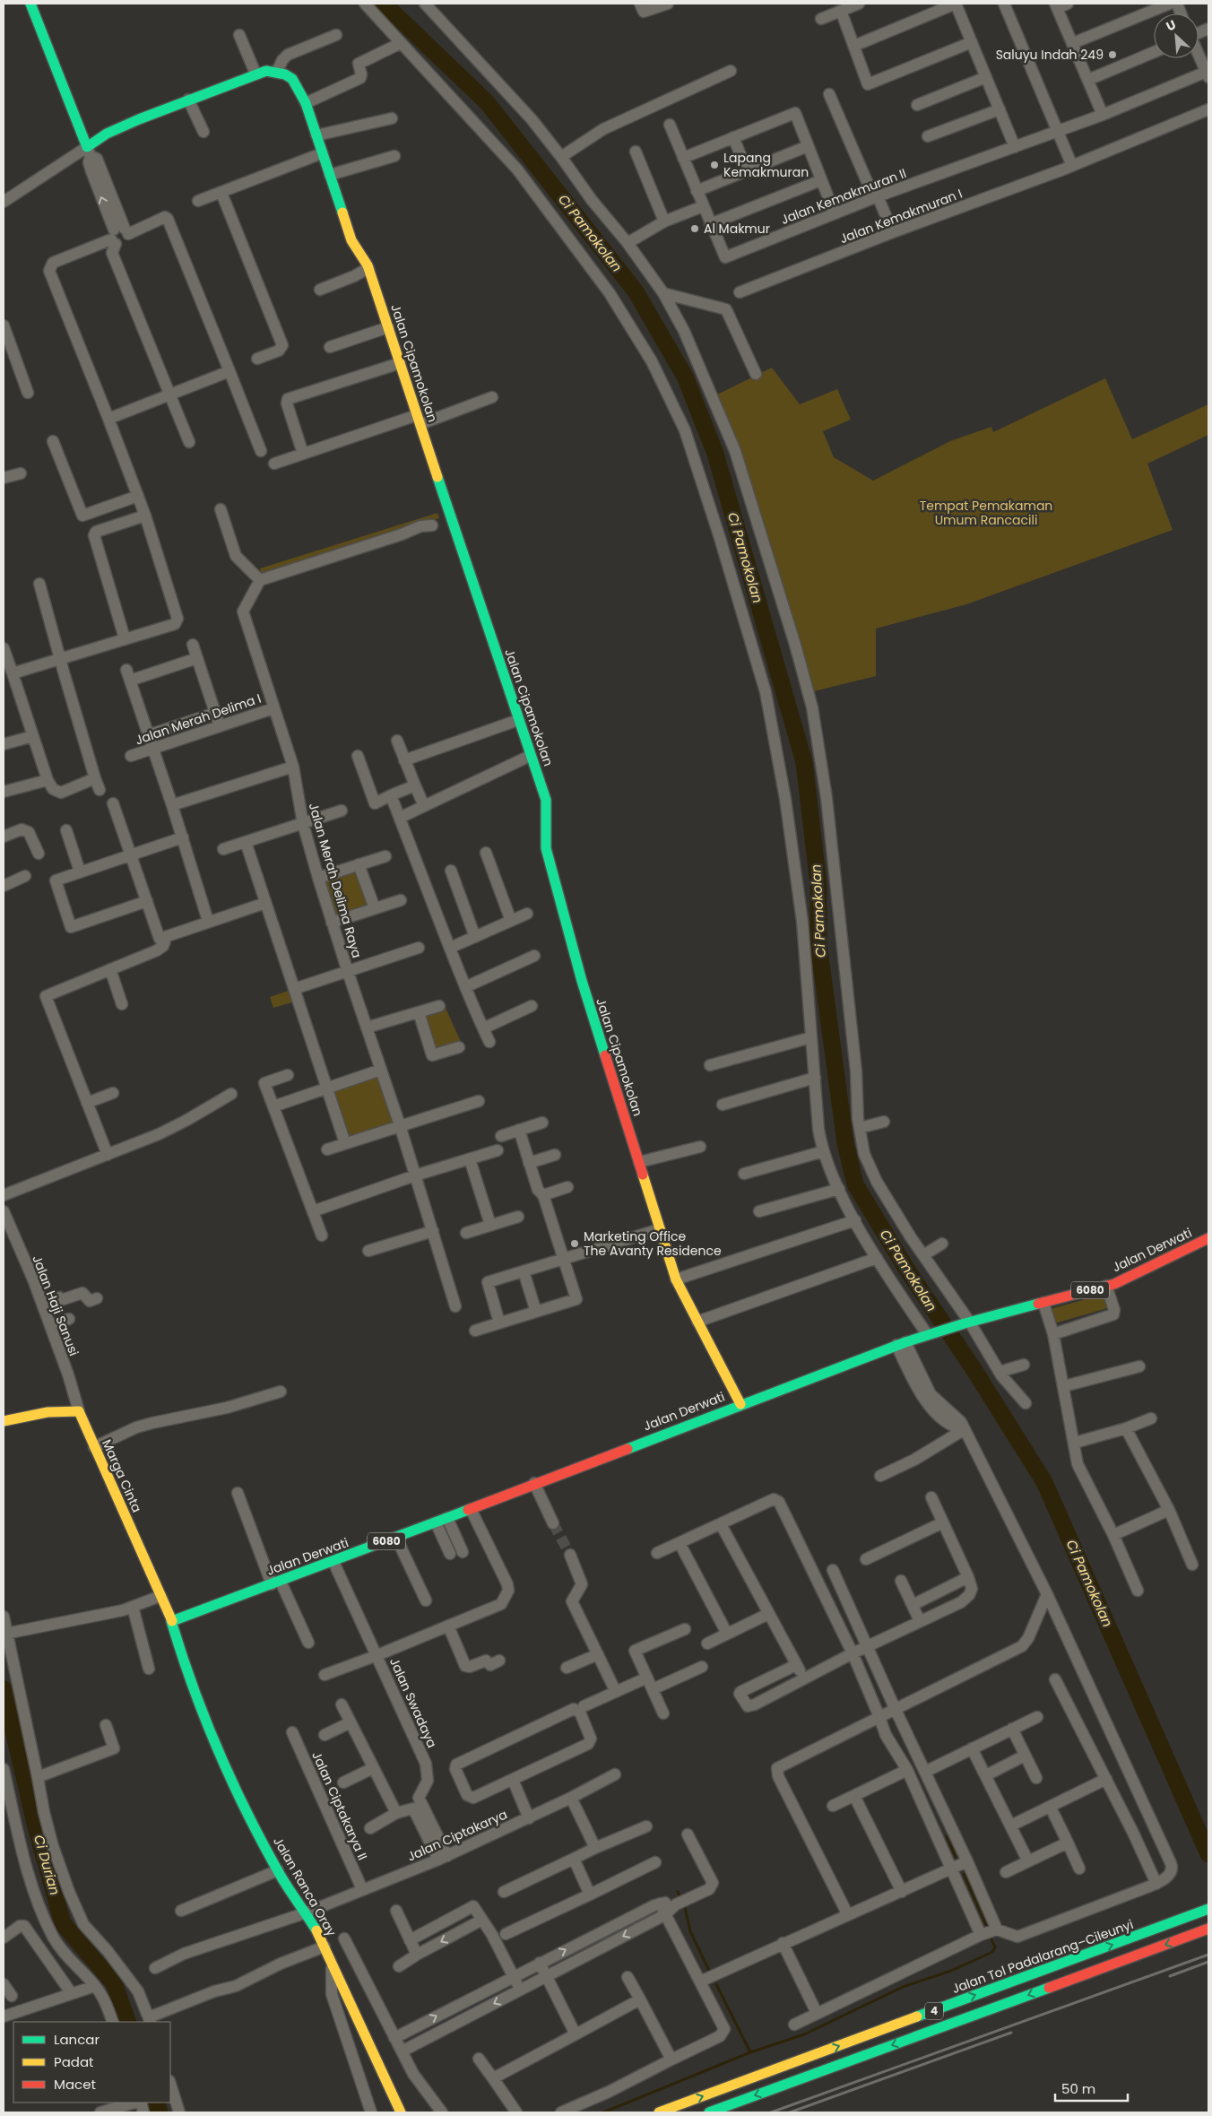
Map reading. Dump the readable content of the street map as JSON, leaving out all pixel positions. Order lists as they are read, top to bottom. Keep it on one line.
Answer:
{"streets":{"main road":["Jalan Cipamokolan","Jalan Derwati","6080","Marga Cinta","Jalan Ranca Oray","Jalan Tol Padalarang–Cileunyi","4"],"street":["Jalan Kemakmuran II","Jalan Kemakmuran I","Jalan Merah Delima I","Jalan Merah Delima Raya","Jalan Haji Sanusi","Jalan Swadaya","Jalan Ciptakarya II","Jalan Ciptakarya"]},"crossings":[["Jalan Cipamokolan","Jalan Derwati"],["Jalan Merah Delima I","Jalan Merah Delima Raya"],["Jalan Derwati","Marga Cinta"],["Jalan Derwati","Jalan Swadaya"],["Jalan Derwati","Jalan Ranca Oray"],["Jalan Haji Sanusi","Marga Cinta"],["Marga Cinta","Jalan Ranca Oray"],["Jalan Swadaya","Jalan Ciptakarya"],["Jalan Ciptakarya II","Jalan Ciptakarya"],["Jalan Ciptakarya","Jalan Ranca Oray"]],"water":["Ci Pamokolan","Ci Durian"],"parks":["Tempat Pemakaman Umum Rancacili"],"places":["Saluyu Indah 249","Lapang Kemakmuran","Al Makmur","Marketing Office The Avanty Residence"],"legend":["Lancar","Padat","Macet"],"scale_bar":"50 m","north":"top left"}
